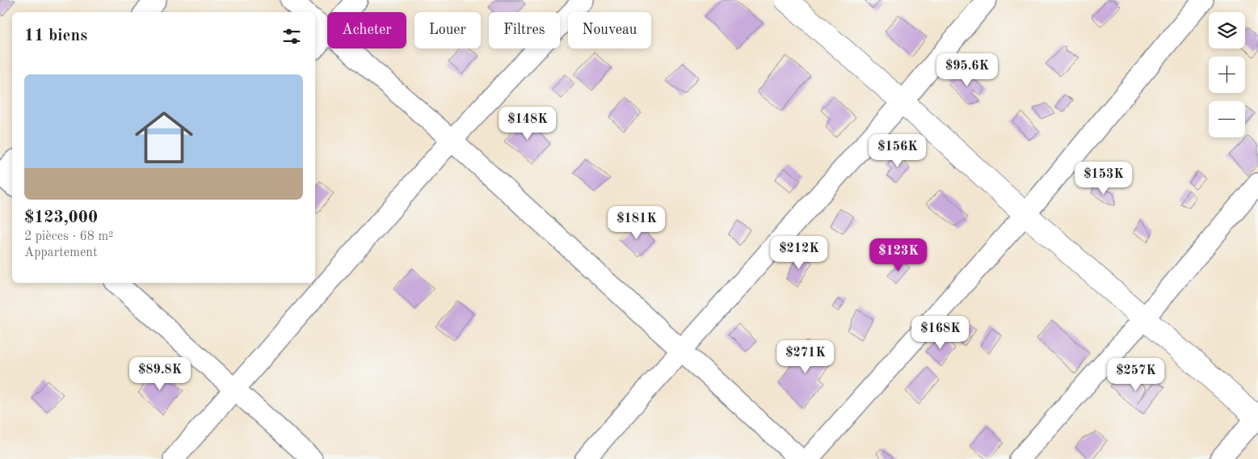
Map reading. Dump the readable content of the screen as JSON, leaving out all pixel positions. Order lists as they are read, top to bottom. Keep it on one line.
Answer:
{"page":{"map_buttons":["+","−"],"chip":["Acheter","Louer","Filtres","Nouveau"],"heading":"11 biens","price":["$95.6K","$148K","$156K","$153K","$181K","$212K","$123K","$168K","$271K","$89.8K","$257K"],"list":[{"name":"$123,000","note":"2 pièces · 68 m² · Appartement"}]}}
